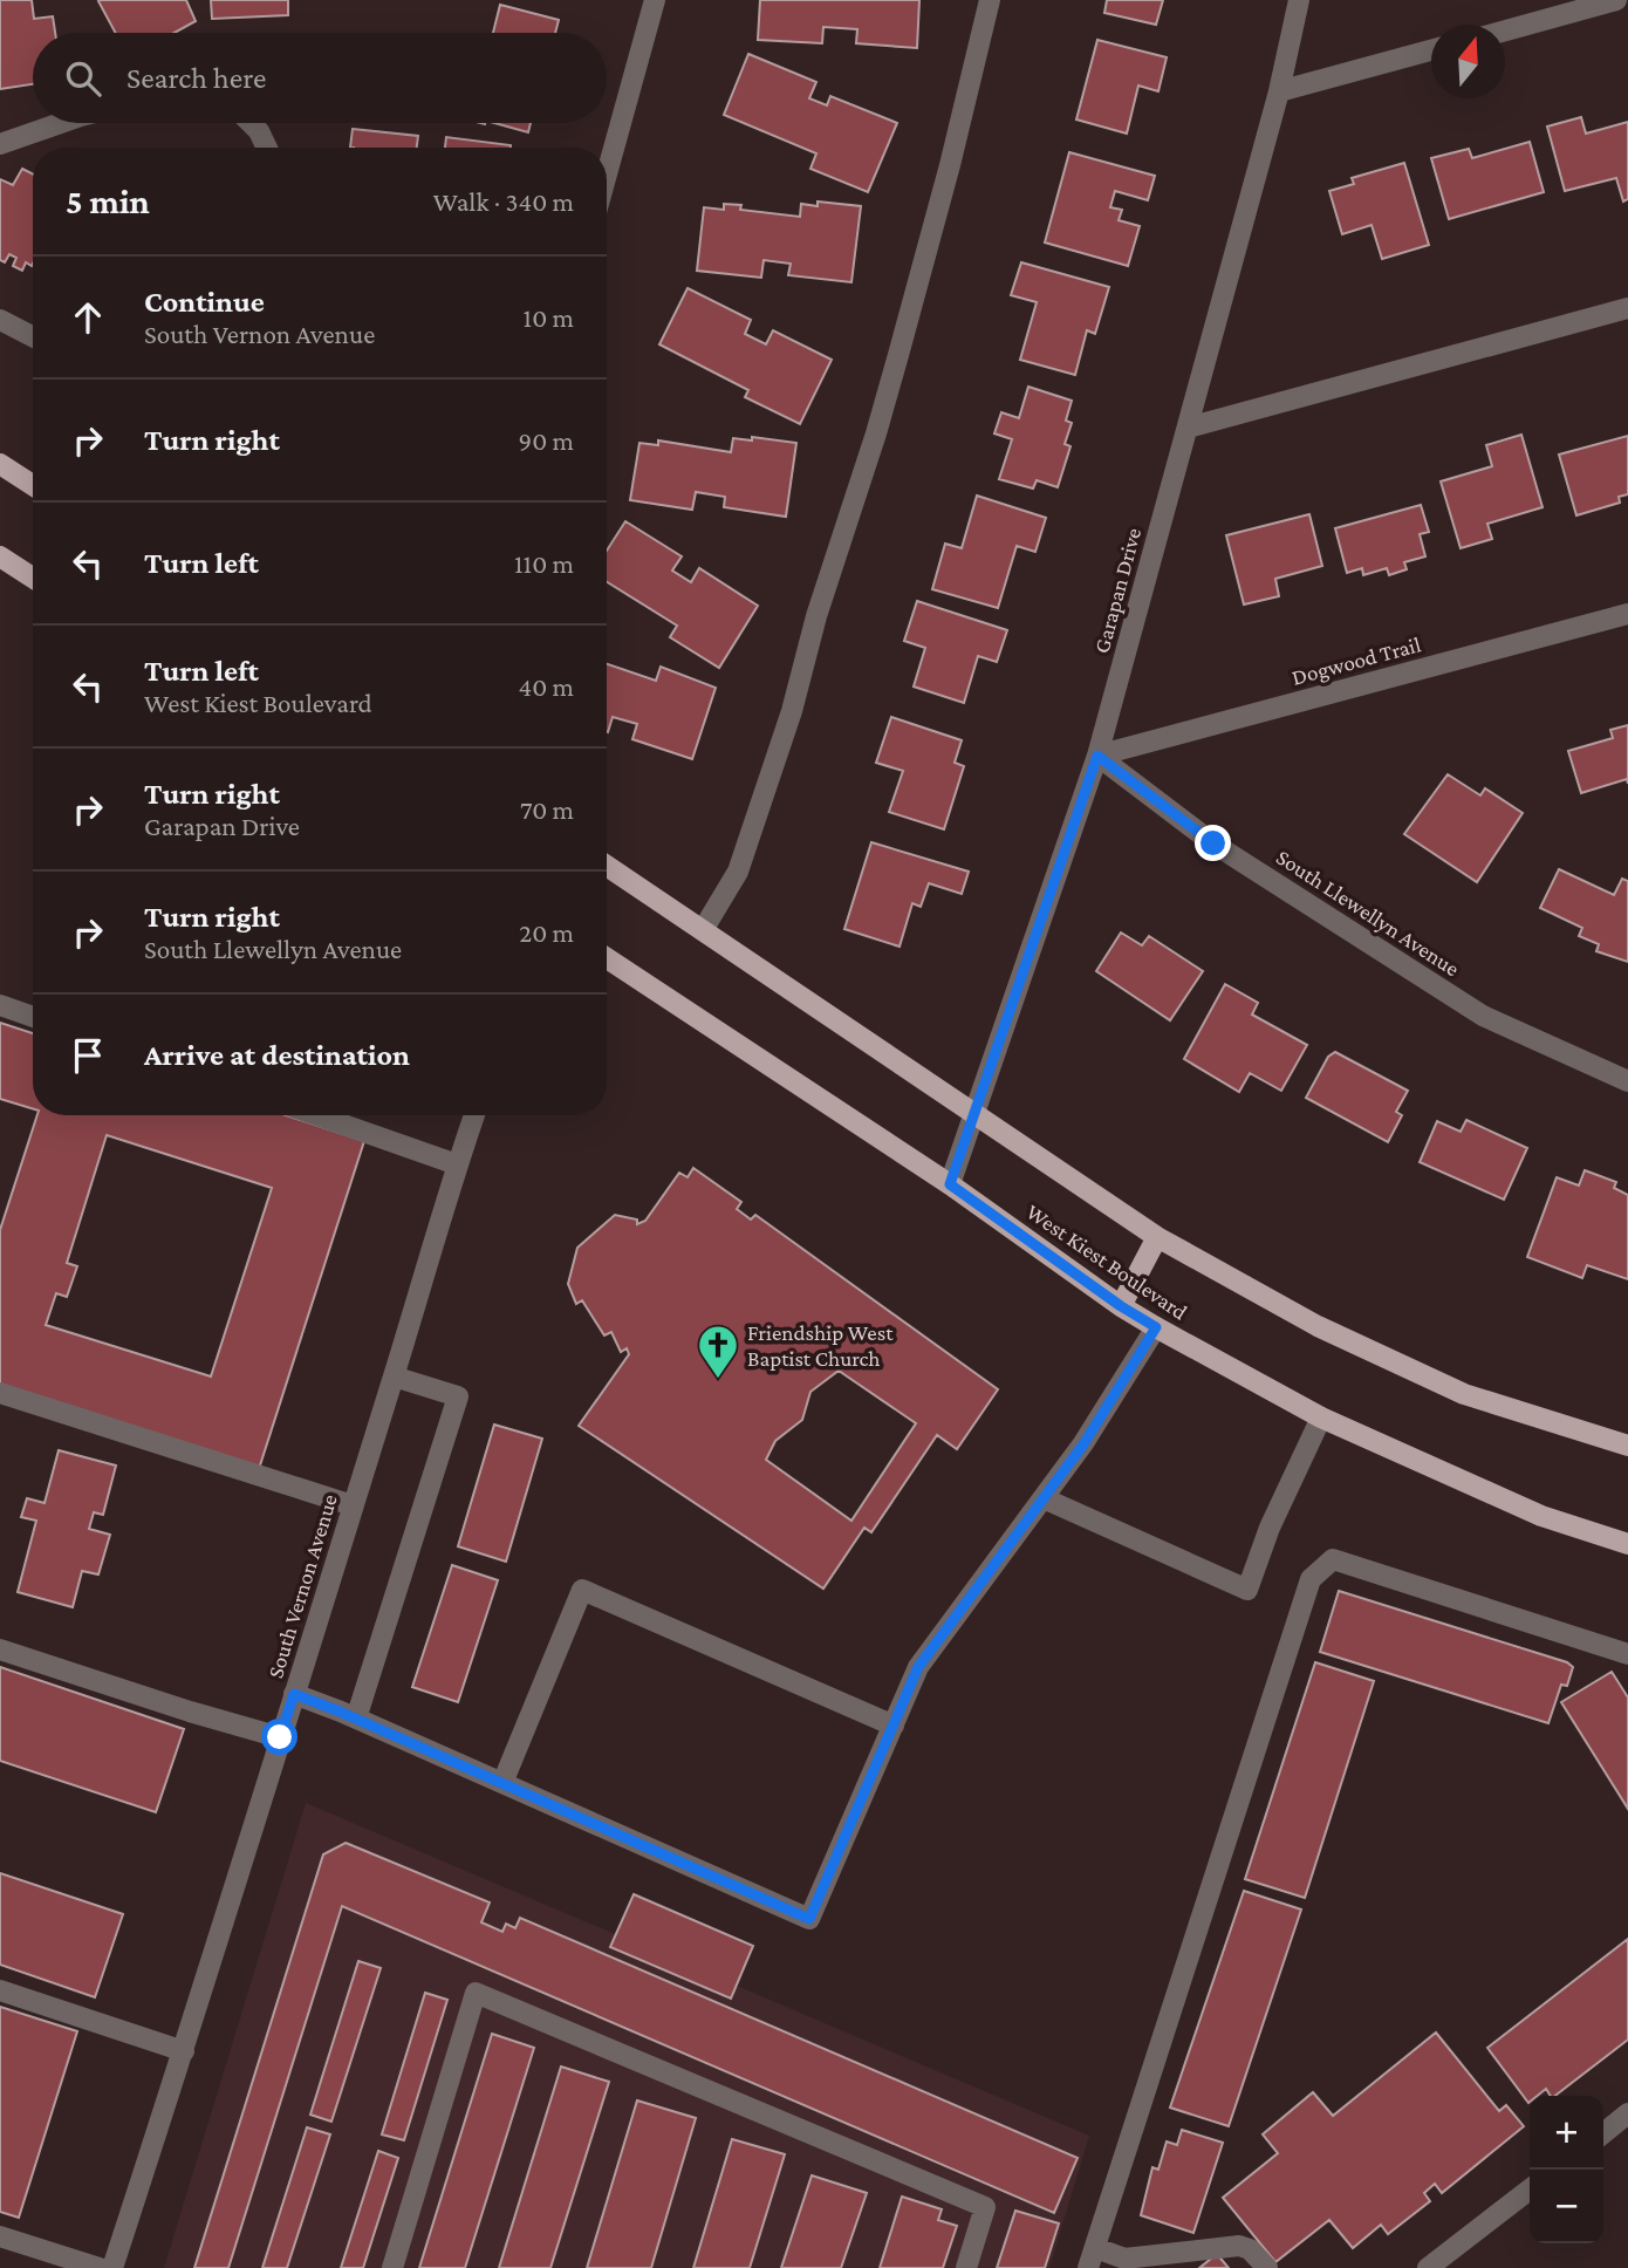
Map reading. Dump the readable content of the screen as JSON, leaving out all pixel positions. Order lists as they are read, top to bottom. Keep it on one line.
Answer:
{"streets":{"main road":["West Kiest Boulevard"],"street":["Garapan Drive","Dogwood Trail","South Llewellyn Avenue","South Vernon Avenue"]},"crossings":[["Garapan Drive","Dogwood Trail"],["Garapan Drive","South Llewellyn Avenue"],["Garapan Drive","West Kiest Boulevard"],["Dogwood Trail","South Llewellyn Avenue"]],"places":{"church":["Friendship West Baptist Church"]},"north":"top","page":{"search":"Search here","heading":["5 min","Walk · 340 m"],"list":[["Continue","South Vernon Avenue","10 m"],["Turn right","90 m"],["Turn left","110 m"],["Turn left","West Kiest Boulevard","40 m"],["Turn right","Garapan Drive","70 m"],["Turn right","South Llewellyn Avenue","20 m"],"Arrive at destination"],"map_buttons":["+","−"]}}
